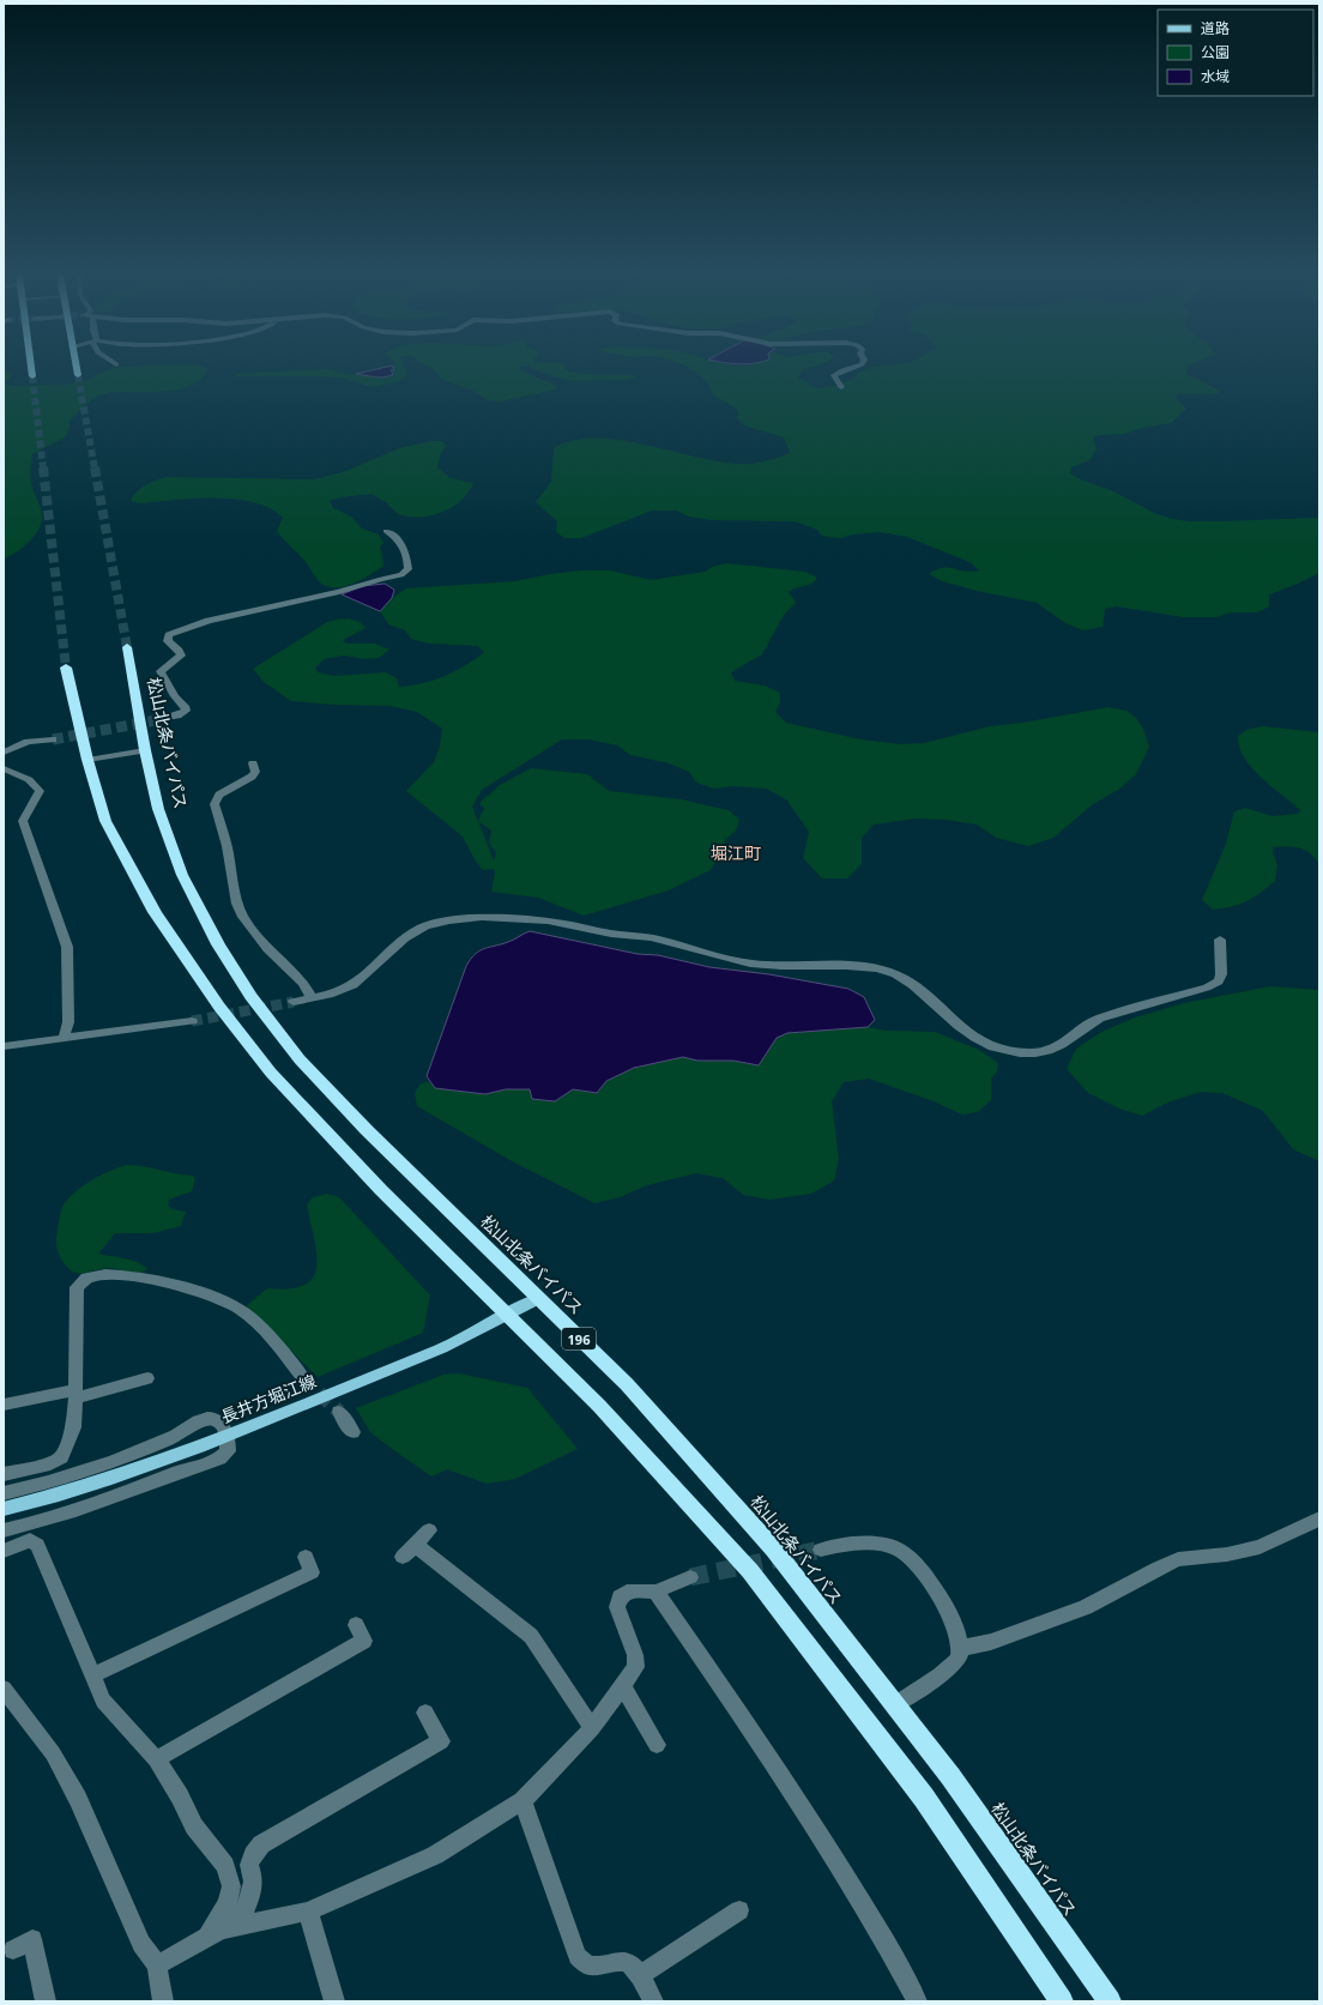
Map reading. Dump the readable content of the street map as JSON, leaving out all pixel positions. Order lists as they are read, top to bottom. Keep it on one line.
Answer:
{"streets":{"highway":["松山北条バイパス","196"],"main road":["長井方堀江線"]},"crossings":[["松山北条バイパス","長井方堀江線"],["196","長井方堀江線"]],"districts":["堀江町"],"legend":["道路","公園","水域"]}
